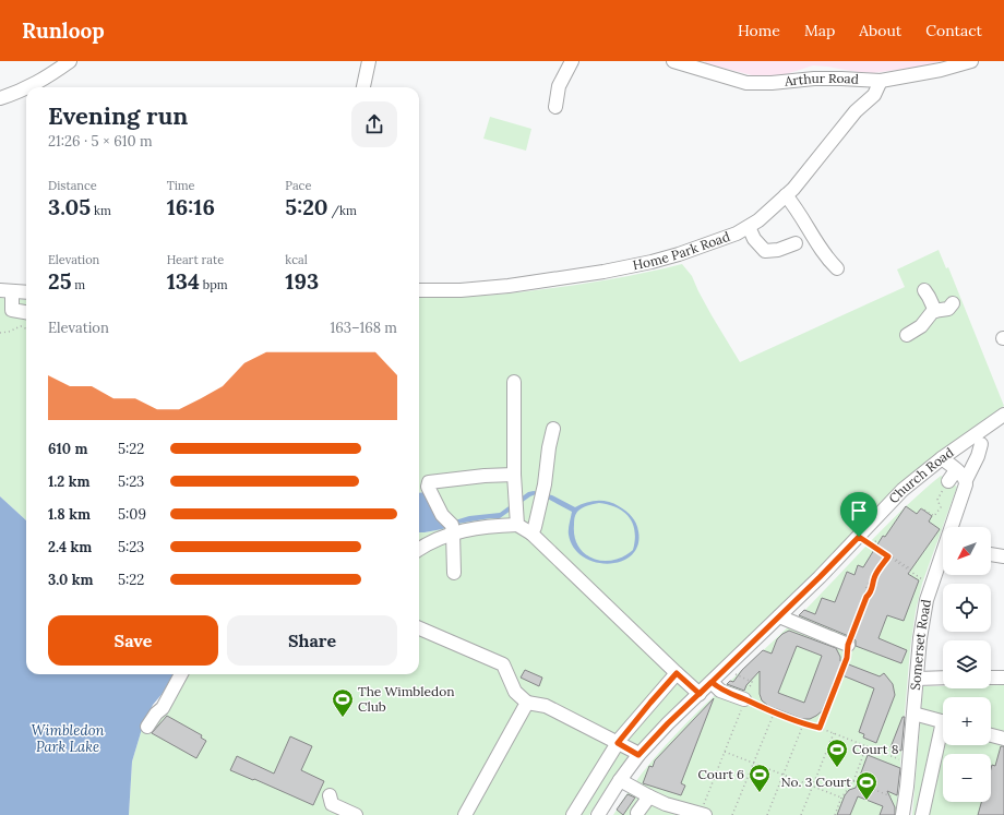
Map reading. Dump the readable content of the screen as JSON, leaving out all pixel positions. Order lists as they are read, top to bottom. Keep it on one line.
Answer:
{"streets":{"street":["Arthur Road","Home Park Road","Church Road","Somerset Road"]},"crossings":[["Arthur Road","Home Park Road"]],"water":["Wimbledon Park Lake"],"places":{"sports":["The Wimbledon Club","Court 8","Court 6","No. 3 Court"]},"north":"bottom left","page":{"header":"Runloop","nav":["Home","Map","About","Contact"],"heading":["Evening run","21:26 · 5 × 610 m"],"stats":[["Distance","3.05 km"],["Time","16:16"],["Pace","5:20 /km"],["Elevation","25 m"],["Heart rate","134 bpm"],["kcal","193"]],"chart":["Elevation","163–168 m"],"list":[{"name":"610 m","note":"5:22"},{"name":"1.2 km","note":"5:23"},{"name":"1.8 km","note":"5:09"},{"name":"2.4 km","note":"5:23"},{"name":"3.0 km","note":"5:22"}],"map_buttons":["+","−"],"buttons":["Save","Share"]}}
